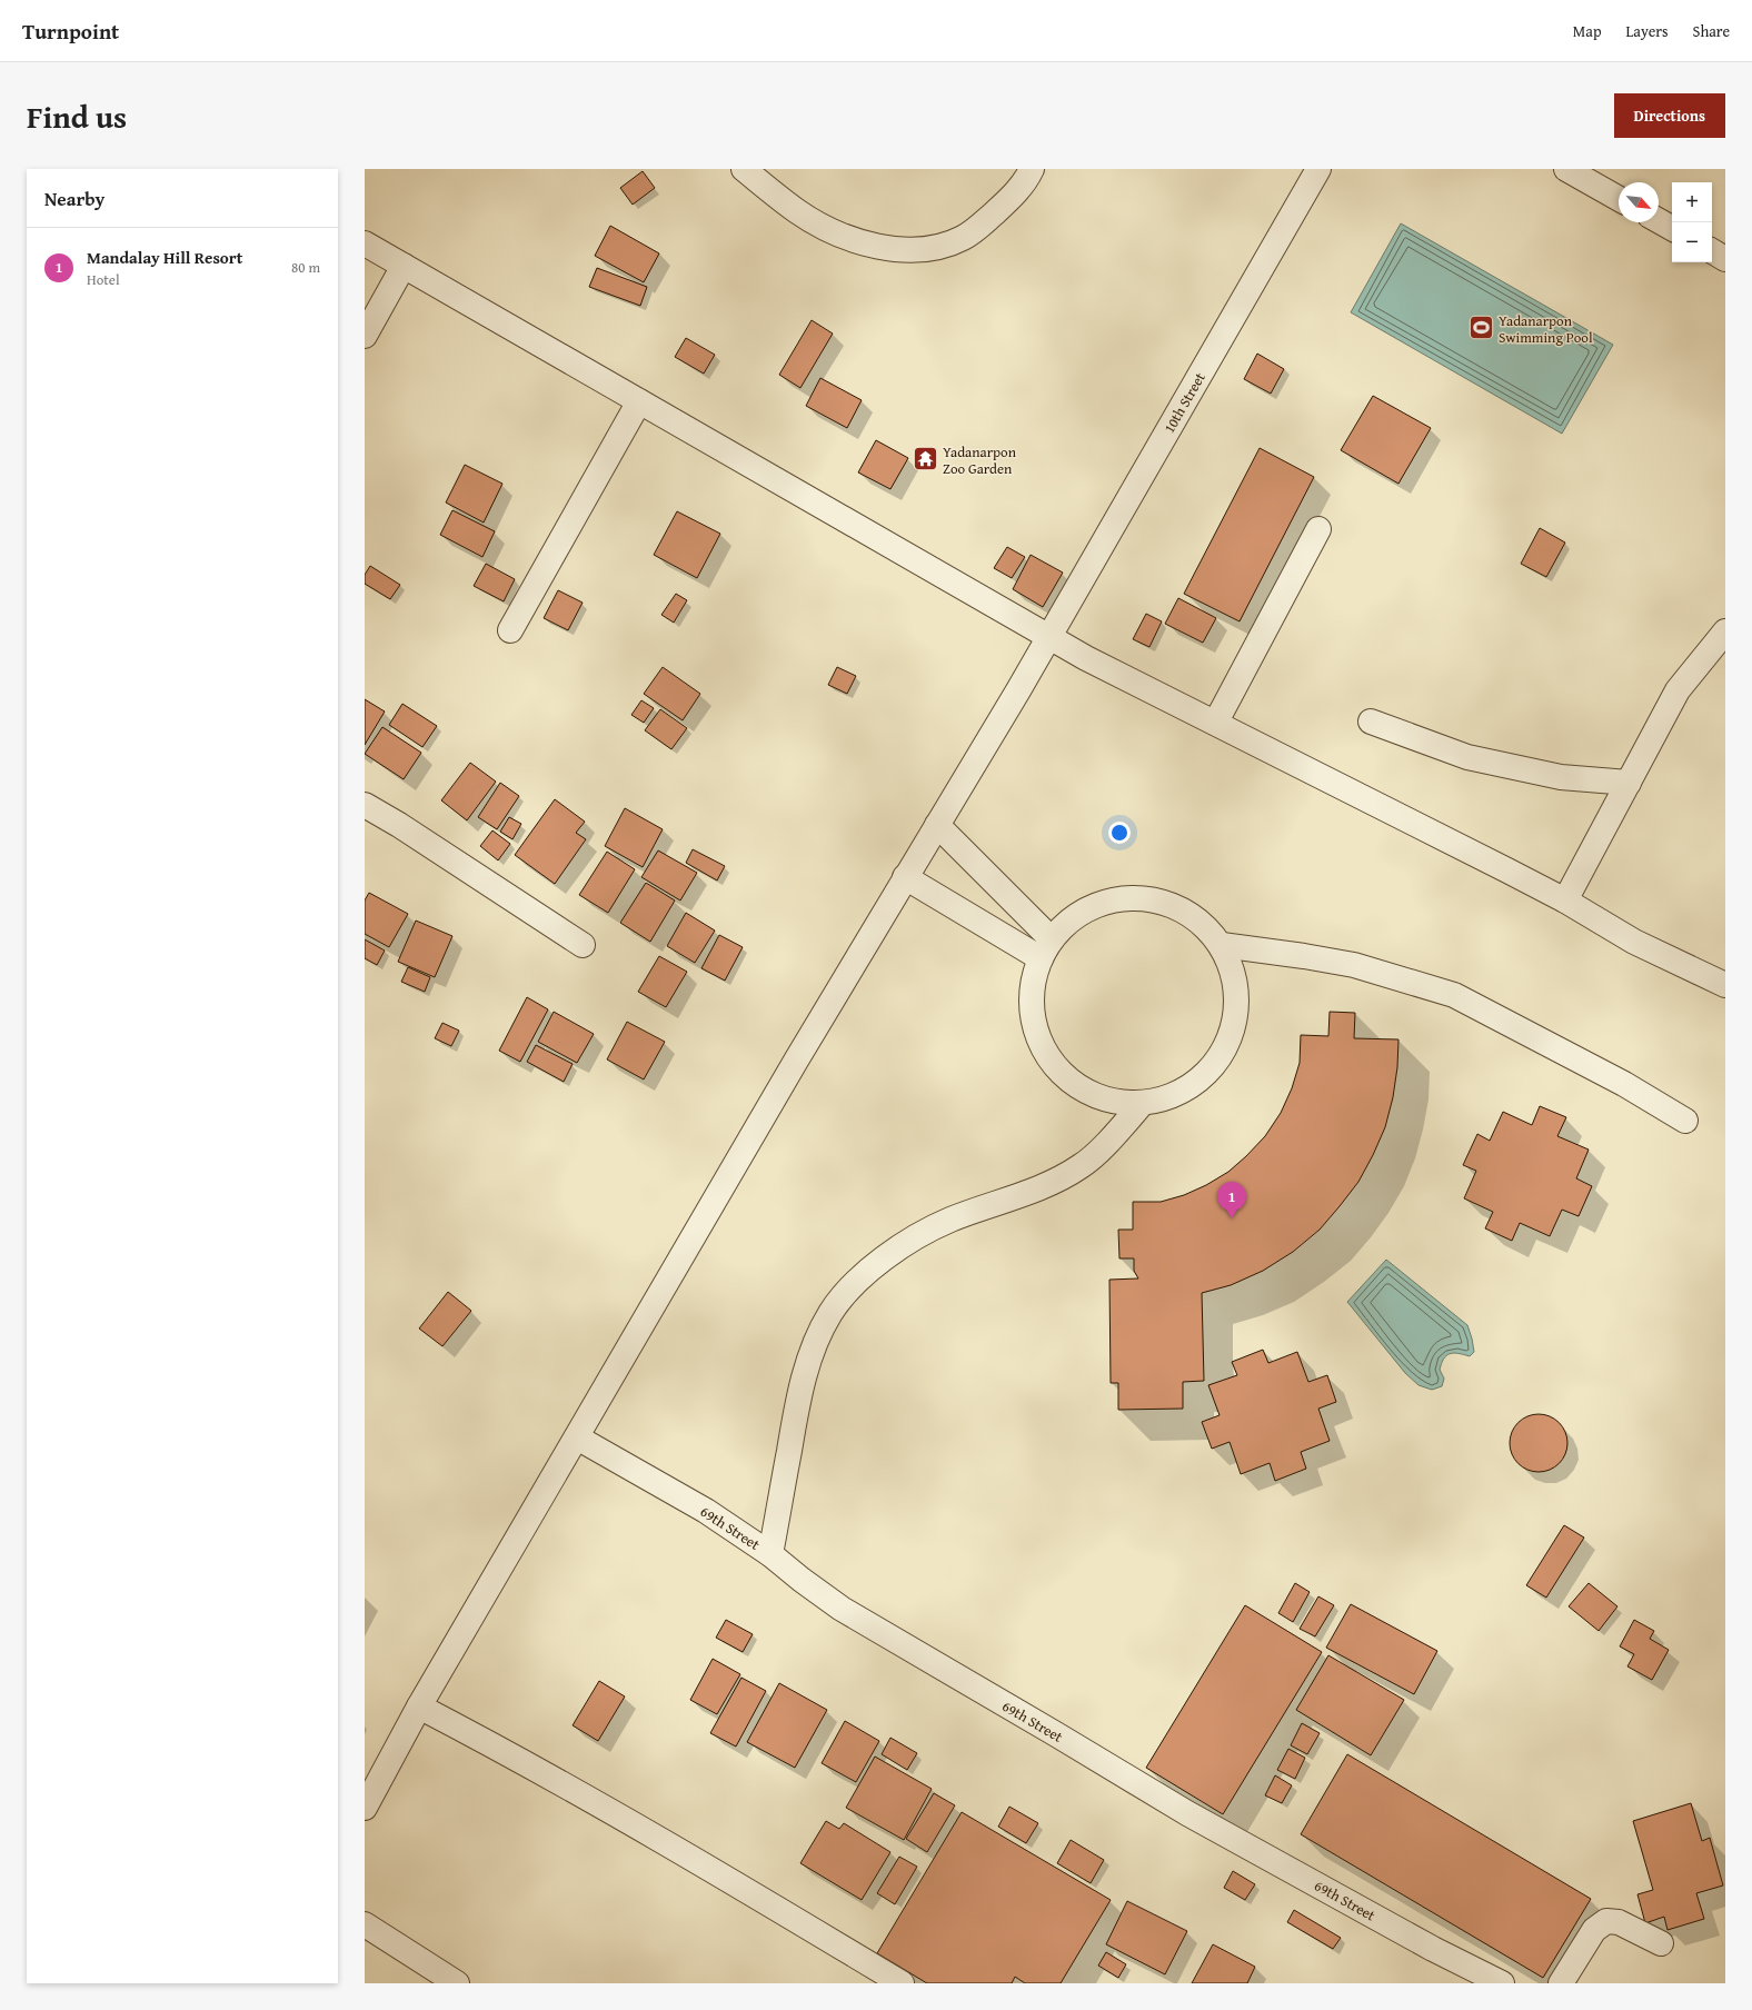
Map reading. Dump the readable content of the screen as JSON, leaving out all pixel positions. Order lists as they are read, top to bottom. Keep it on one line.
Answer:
{"streets":{"street":["10th Street","69th Street"]},"crossings":[["10th Street","69th Street"]],"places":{"sports":["Yadanarpon Swimming Pool"],"temple":["Yadanarpon Zoo Garden"]},"north":"bottom right","page":{"header":"Turnpoint","nav":["Map","Layers","Share"],"title":"Find us","buttons":"Directions","heading":"Nearby","map_buttons":["+","−"],"list":[{"mark":"1","name":"Mandalay Hill Resort","note":"Hotel","value":"80 m"}],"pins":"1"}}
